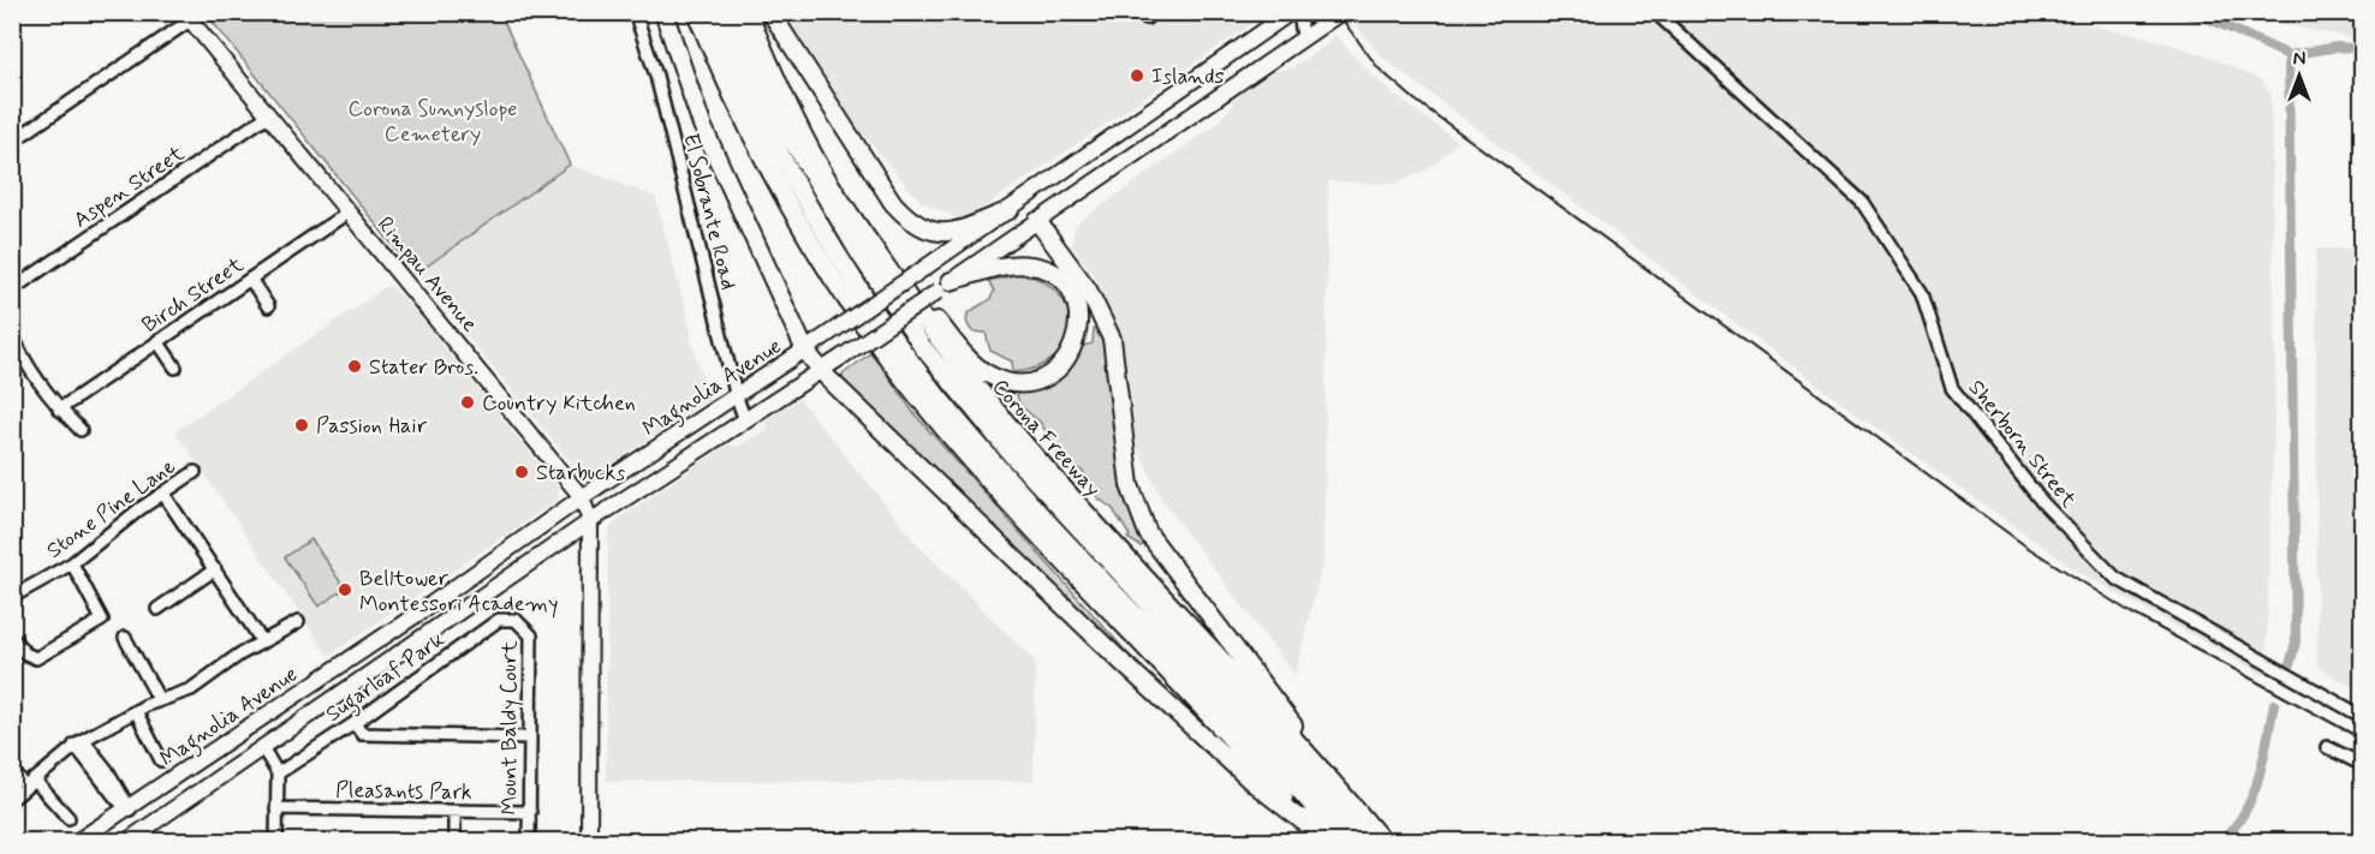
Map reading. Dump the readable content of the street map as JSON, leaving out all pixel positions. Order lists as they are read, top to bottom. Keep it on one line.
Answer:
{"streets":{"highway":["Corona Freeway"],"main road":["Rimpau Avenue","Magnolia Avenue"],"street":["Aspen Street","El Sobrante Road","Birch Street","Sherborn Street","Stone Pine Lane","Sugarloaf Park","Mount Baldy Court","Pleasants Park"]},"crossings":[["Aspen Street","Rimpau Avenue"],["El Sobrante Road","Magnolia Avenue"],["Rimpau Avenue","Birch Street"],["Rimpau Avenue","Magnolia Avenue"],["Sugarloaf Park","Mount Baldy Court"],["Mount Baldy Court","Pleasants Park"]],"parks":["Corona Sunnyslope Cemetery"],"places":["Islands","Stater Bros.","Country Kitchen","Passion Hair","Starbucks","Belltower Montessori Academy"],"north":"top"}
